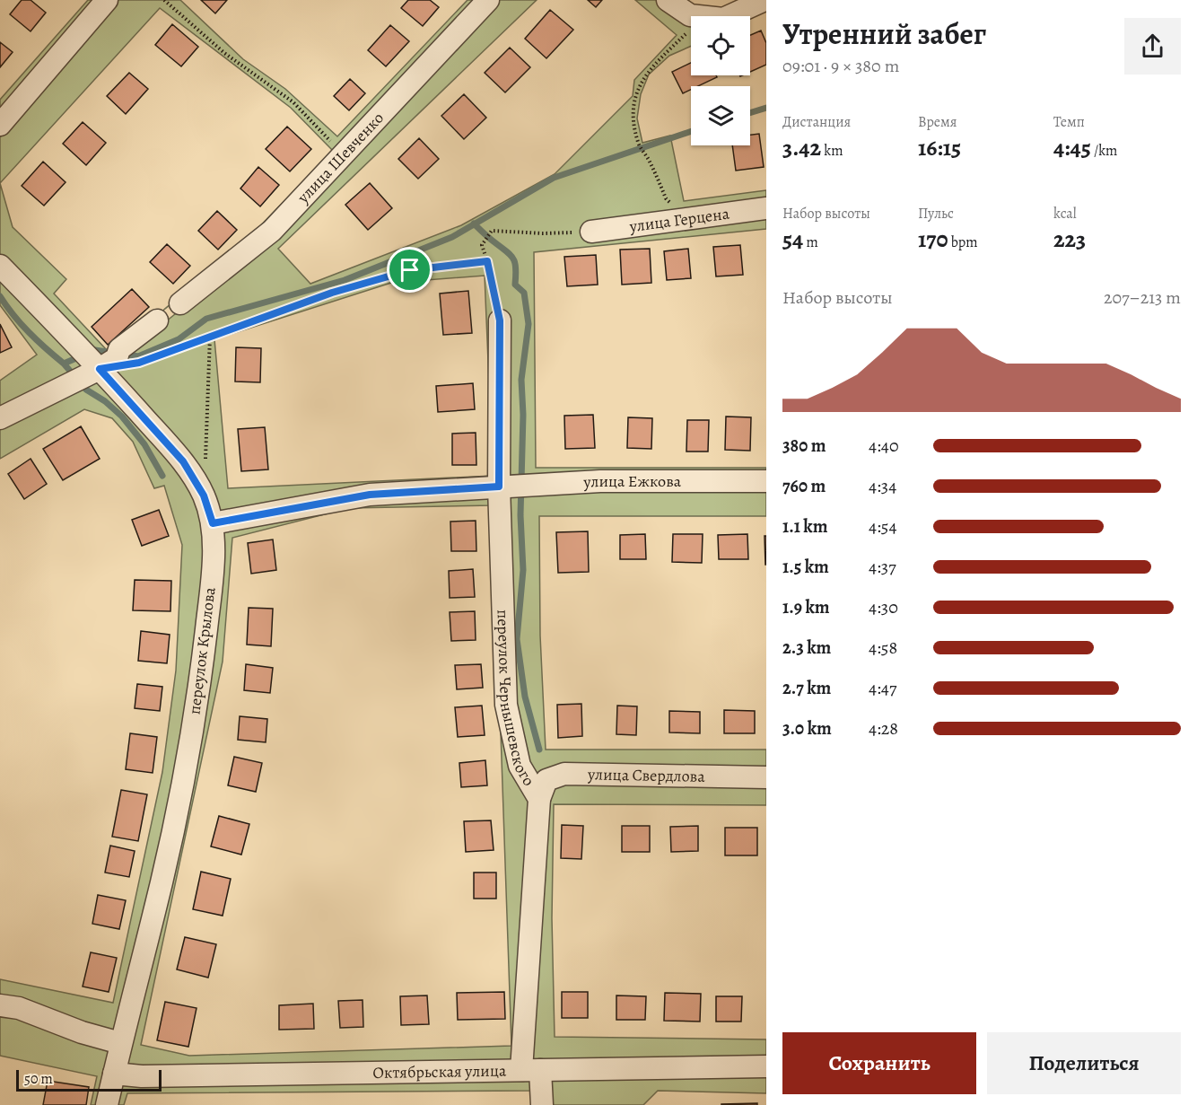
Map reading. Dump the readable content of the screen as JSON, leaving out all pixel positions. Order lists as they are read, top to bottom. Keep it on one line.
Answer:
{"streets":{"street":["улица Шевченко","улица Герцена","улица Ежкова","переулок Крылова","переулок Чернышевского","улица Свердлова","Октябрьская улица"]},"crossings":[["улица Ежкова","переулок Крылова"],["улица Ежкова","переулок Чернышевского"],["переулок Крылова","Октябрьская улица"],["переулок Чернышевского","улица Свердлова"],["переулок Чернышевского","Октябрьская улица"]],"scale_bar":"50 m","page":{"heading":["Утренний забег","09:01 · 9 × 380 m"],"stats":[["Дистанция","3.42 km"],["Время","16:15"],["Темп","4:45 /km"],["Набор высоты","54 m"],["Пульс","170 bpm"],["kcal","223"]],"chart":["Набор высоты","207–213 m"],"list":[{"name":"380 m","note":"4:40"},{"name":"760 m","note":"4:34"},{"name":"1.1 km","note":"4:54"},{"name":"1.5 km","note":"4:37"},{"name":"1.9 km","note":"4:30"},{"name":"2.3 km","note":"4:58"},{"name":"2.7 km","note":"4:47"},{"name":"3.0 km","note":"4:28"}],"buttons":["Сохранить","Поделиться"],"scale":"50 m"}}
